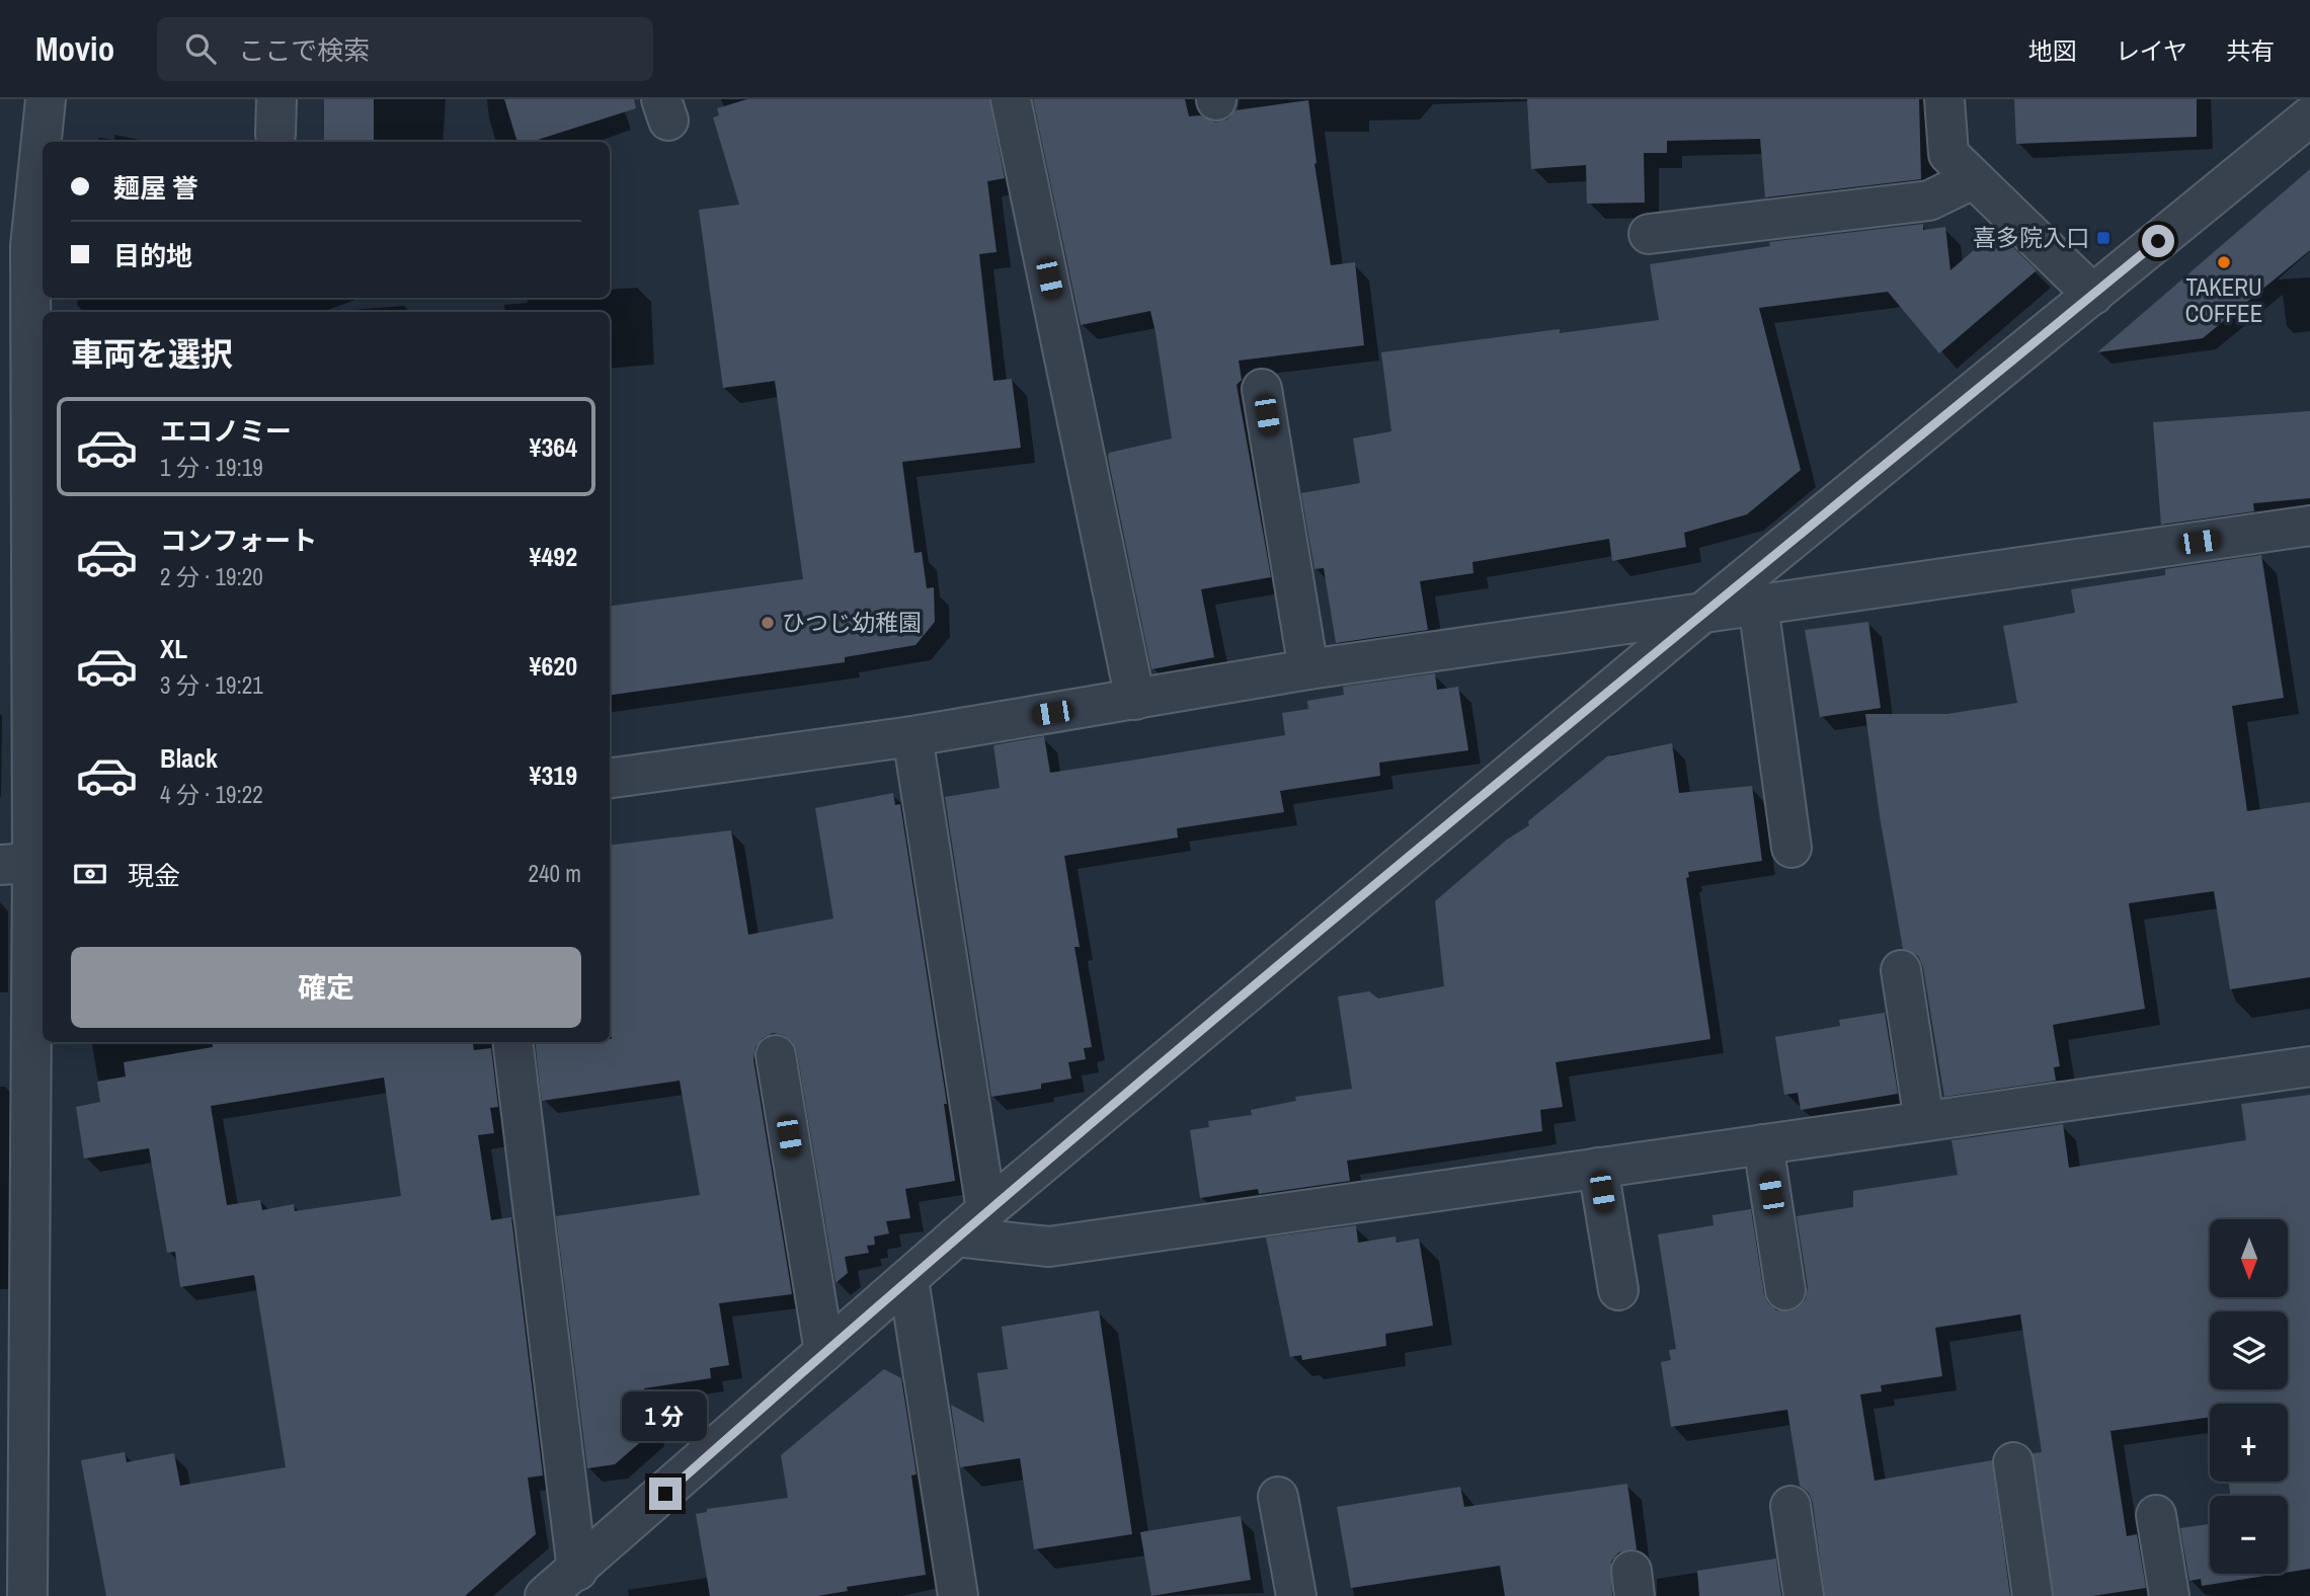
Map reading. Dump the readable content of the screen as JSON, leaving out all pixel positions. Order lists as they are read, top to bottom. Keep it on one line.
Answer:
{"places":{"transit":["喜多院入口"],"other":["TAKERU COFFEE","ひつじ幼稚園"]},"north":"bottom","page":{"header":"Movio","search":"ここで検索","nav":["地図","レイヤ","共有"],"banner":["麺屋 誉","目的地"],"heading":"車両を選択","list":[{"name":"エコノミー","note":"1 分 · 19:19","value":"¥364"},{"name":"コンフォート","note":"2 分 · 19:20","value":"¥492"},{"name":"XL","note":"3 分 · 19:21","value":"¥620"},{"name":"Black","note":"4 分 · 19:22","value":"¥319"}],"pay":["現金","240 m"],"buttons":"確定","map_buttons":["+","−"],"bubble":"1 分"}}
